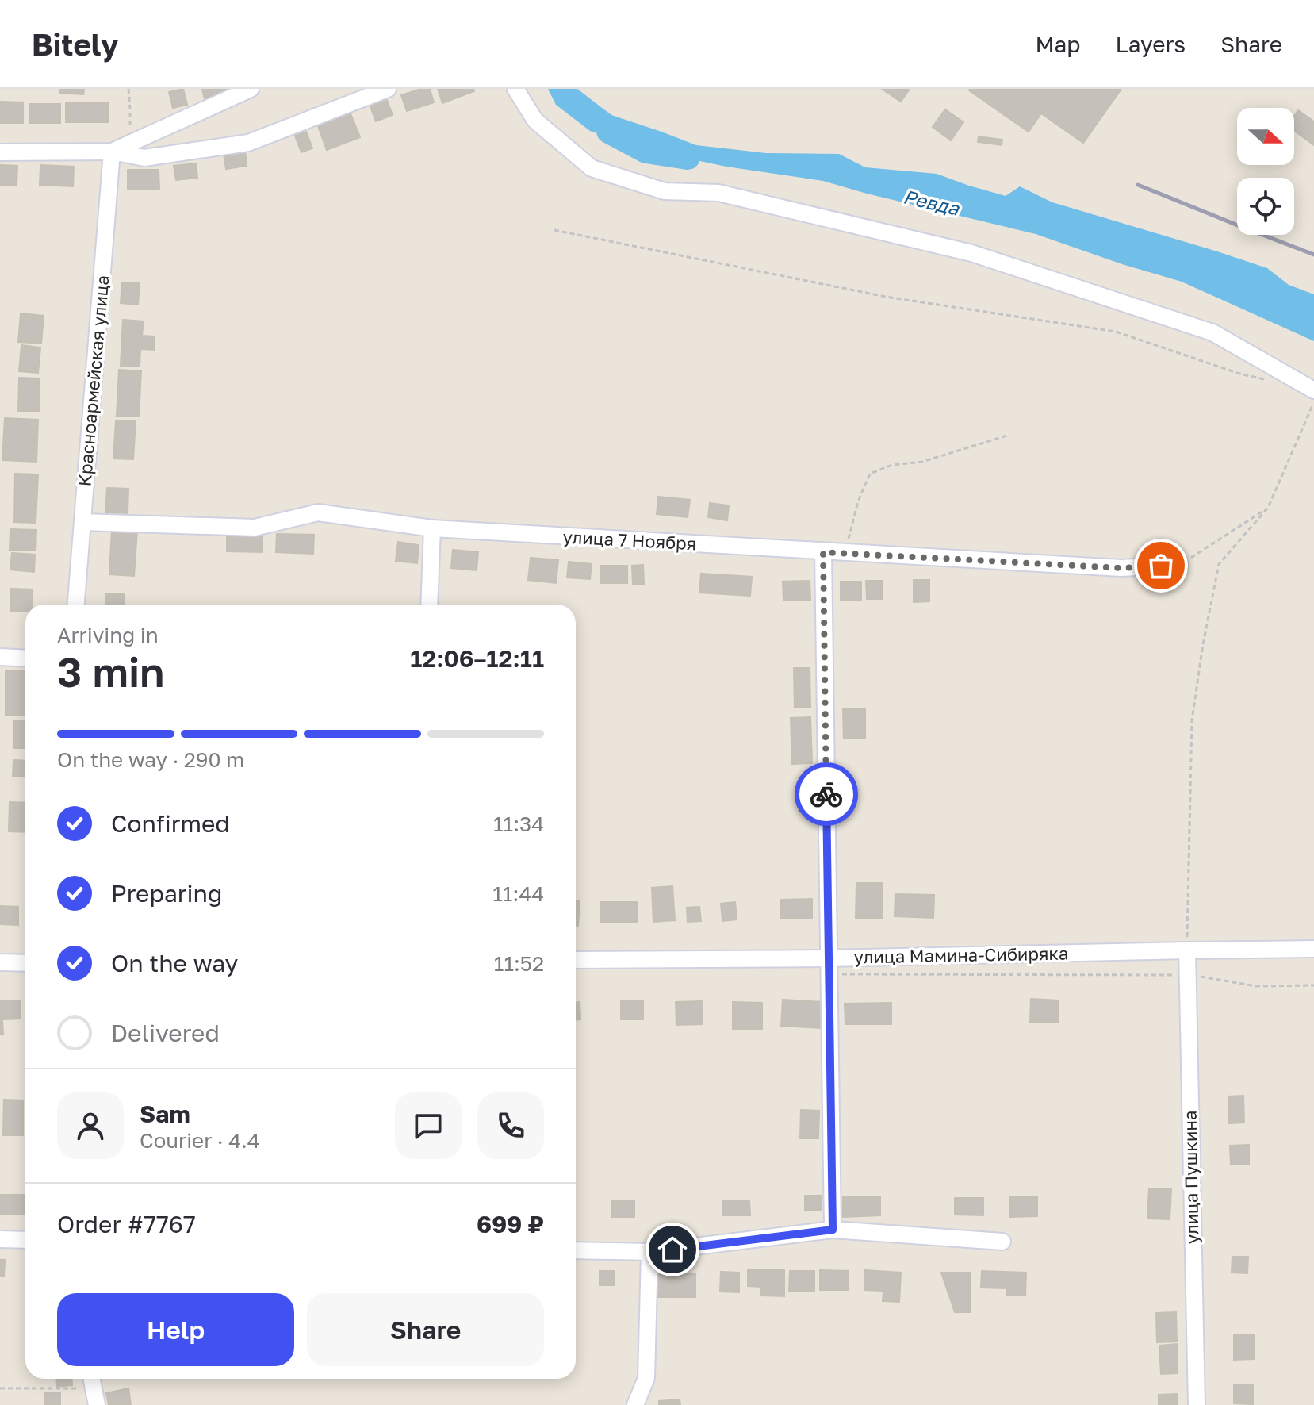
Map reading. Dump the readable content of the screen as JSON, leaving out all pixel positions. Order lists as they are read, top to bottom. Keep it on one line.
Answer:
{"streets":{"street":["Красноармейская улица","улица 7 Ноября","улица Мамина-Сибиряка","улица Пушкина"]},"crossings":[["Красноармейская улица","улица 7 Ноября"],["улица Мамина-Сибиряка","улица Пушкина"]],"water":["Ревда"],"north":"right","page":{"header":"Bitely","nav":["Map","Layers","Share"],"heading":["3 min","Arriving in","12:06–12:11"],"panel":["Sam","Courier · 4.4","Order #7767","699 ₽"],"bar":"On the way · 290 m","list":[["Confirmed","11:34"],["Preparing","11:44"],["On the way","11:52"],"Delivered"],"buttons":["Help","Share"]}}
